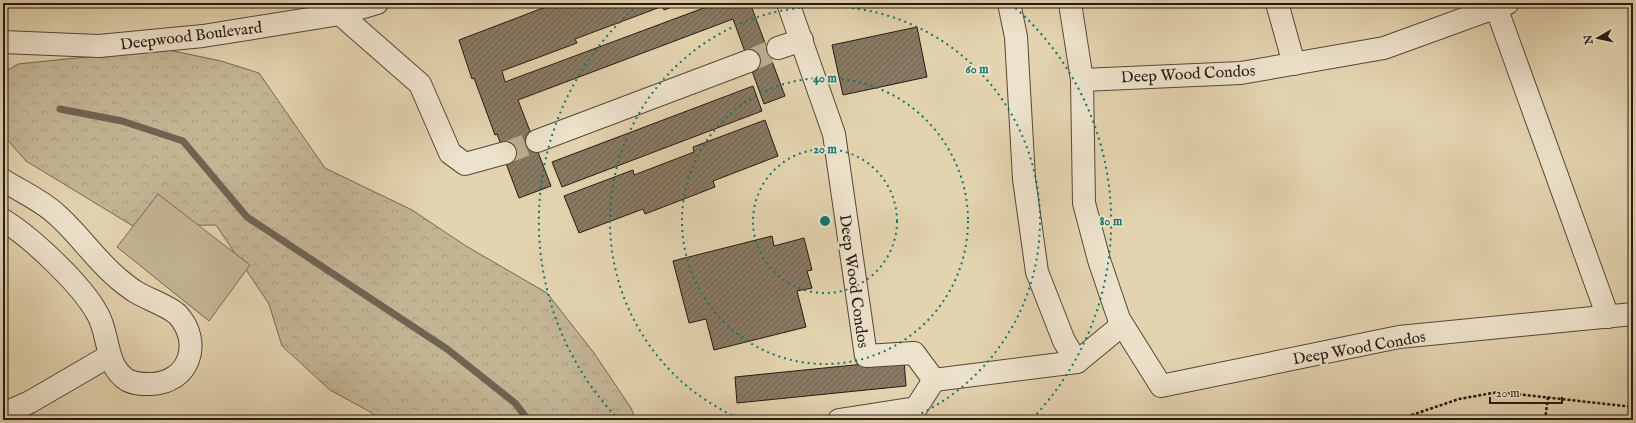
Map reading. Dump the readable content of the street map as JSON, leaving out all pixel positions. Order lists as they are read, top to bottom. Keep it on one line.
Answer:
{"streets":{"street":["Deepwood Boulevard","Deep Wood Condos"]},"scale_bar":"20 m","north":"left","rings":["60 m","40 m","20 m","80 m"]}
